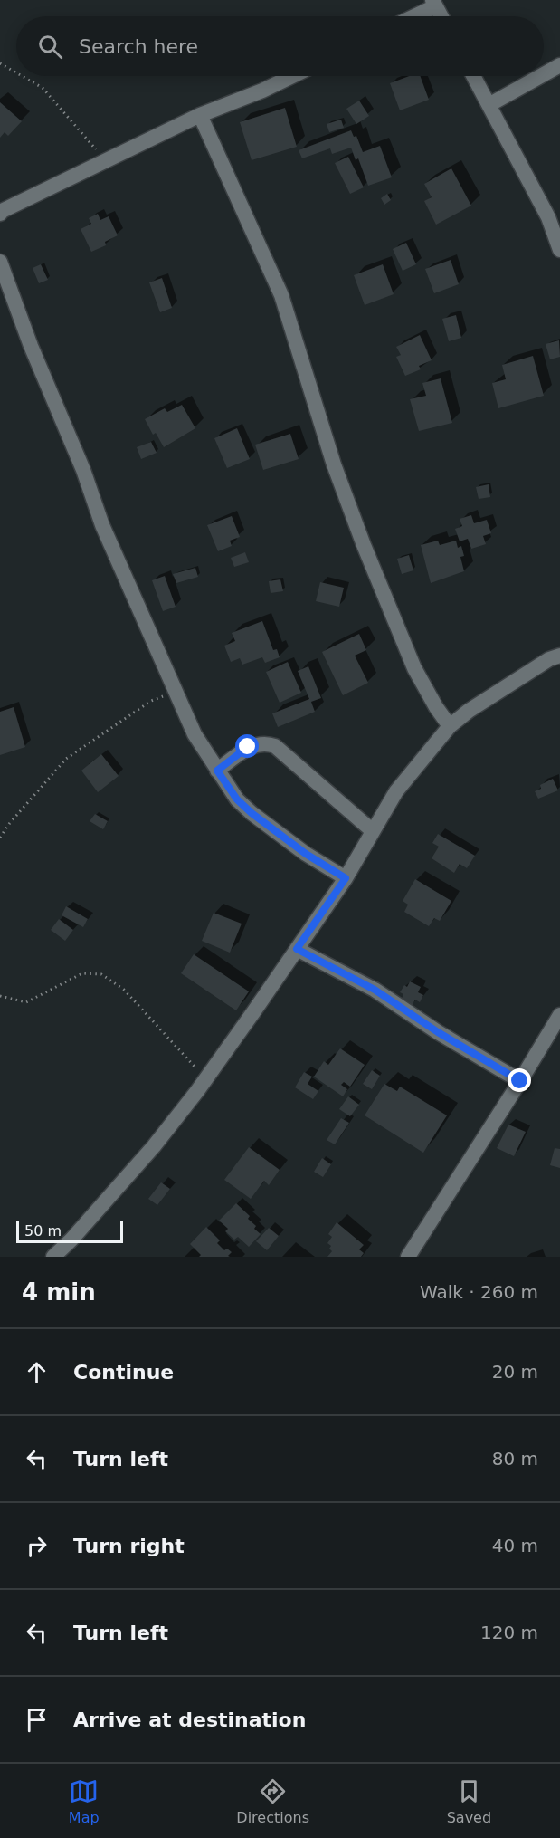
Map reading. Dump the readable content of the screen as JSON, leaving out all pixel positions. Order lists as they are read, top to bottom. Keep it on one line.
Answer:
{"scale_bar":"50 m","page":{"search":"Search here","scale":"50 m","heading":["4 min","Walk · 260 m"],"list":[["Continue","20 m"],["Turn left","80 m"],["Turn right","40 m"],["Turn left","120 m"],"Arrive at destination"],"nav":["Map","Directions","Saved"]}}
